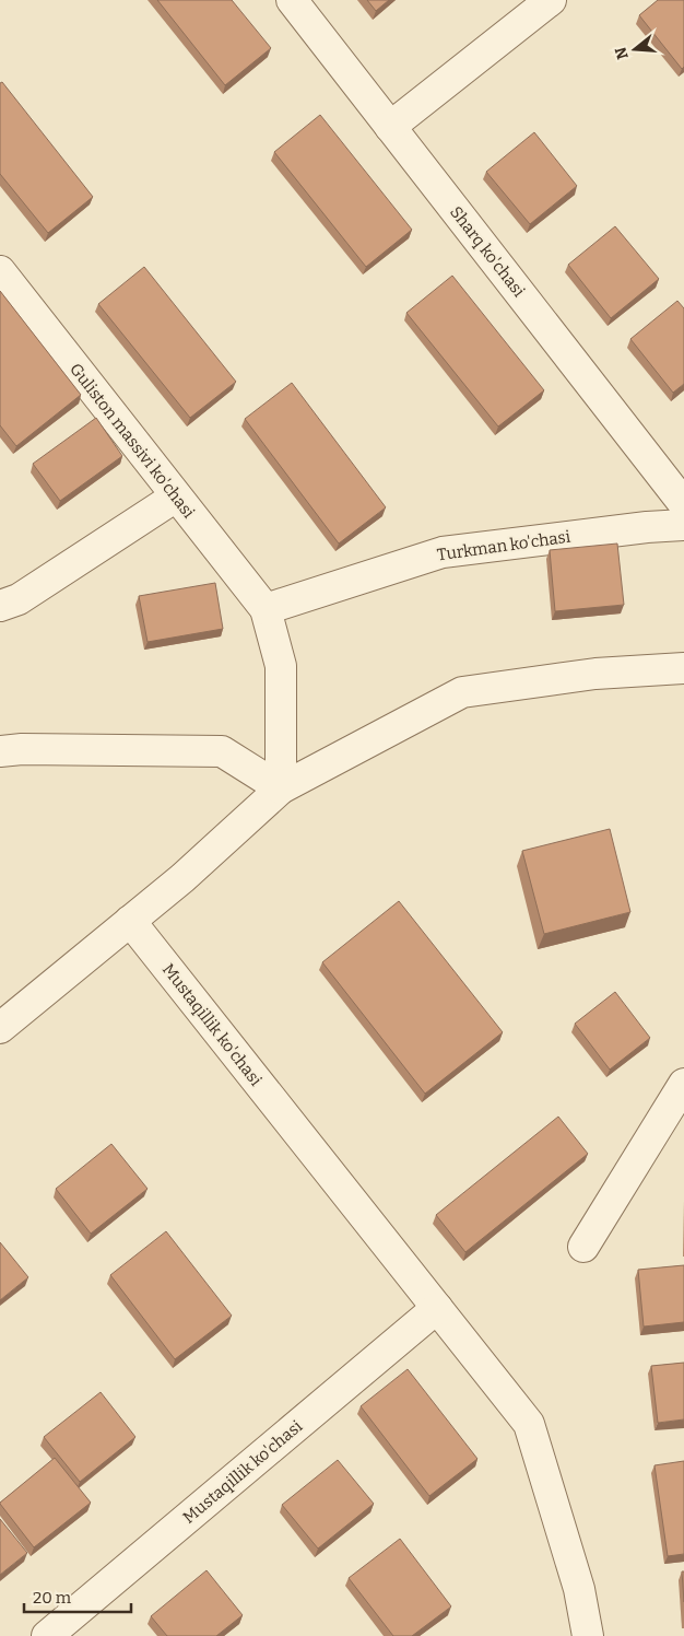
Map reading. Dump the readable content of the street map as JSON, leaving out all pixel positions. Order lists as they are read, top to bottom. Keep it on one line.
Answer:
{"streets":{"street":["Sharq ko'chasi","Guliston massivi ko'chasi","Turkman ko'chasi","Mustaqillik ko'chasi"]},"crossings":[["Guliston massivi ko'chasi","Turkman ko'chasi"]],"scale_bar":"20 m","north":"left"}
